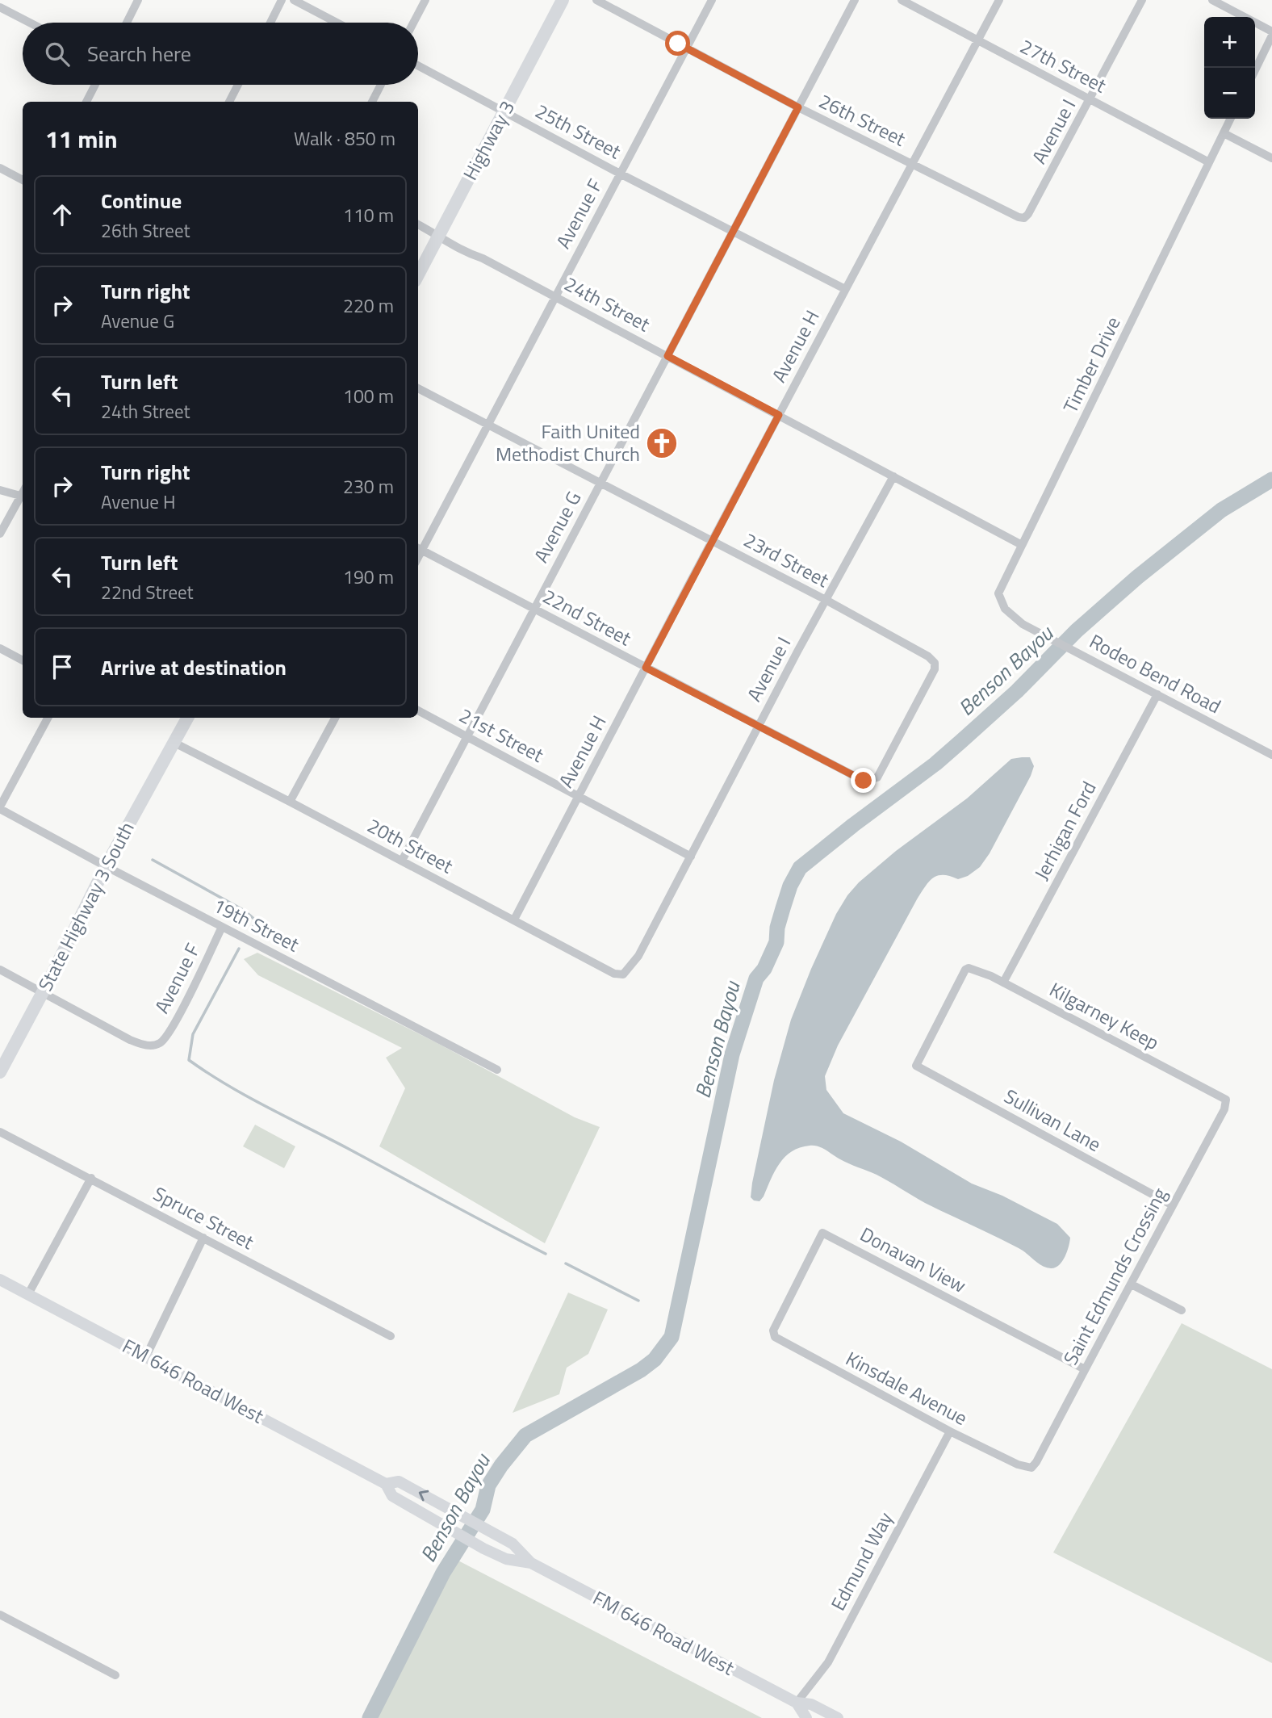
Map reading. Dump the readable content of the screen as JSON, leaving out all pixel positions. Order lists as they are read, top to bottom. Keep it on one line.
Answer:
{"streets":{"main road":["Highway 3","State Highway 3 South","FM 646 Road West"],"street":["27th Street","26th Street","25th Street","Avenue I","Avenue F","24th Street","Avenue H","Timber Drive","Avenue G","23rd Street","22nd Street","Rodeo Bend Road","21st Street","Jerhigan Ford","20th Street","19th Street","Kilgarney Keep","Sullivan Lane","Spruce Street","Donavan View","Saint Edmunds Crossing","Kinsdale Avenue","Edmund Way"]},"crossings":[["27th Street","Avenue I"],["27th Street","Avenue H"],["27th Street","Timber Drive"],["26th Street","Avenue I"],["26th Street","Avenue F"],["26th Street","Avenue H"],["26th Street","Avenue G"],["25th Street","Highway 3"],["25th Street","Avenue F"],["25th Street","Avenue H"],["25th Street","Avenue G"],["Avenue I","24th Street"],["Avenue I","23rd Street"],["Avenue I","22nd Street"],["Avenue I","21st Street"],["Avenue I","20th Street"],["Highway 3","24th Street"],["Avenue F","24th Street"],["Avenue F","23rd Street"],["Avenue F","22nd Street"],["Avenue F","State Highway 3 South"],["Avenue F","19th Street"],["24th Street","Avenue H"],["24th Street","Timber Drive"],["24th Street","Avenue G"],["Avenue H","23rd Street"],["Avenue H","22nd Street"],["Avenue H","21st Street"],["Avenue H","20th Street"],["Timber Drive","Rodeo Bend Road"],["Avenue G","23rd Street"],["Avenue G","22nd Street"],["Avenue G","21st Street"],["Avenue G","20th Street"],["23rd Street","22nd Street"],["Rodeo Bend Road","Jerhigan Ford"],["Jerhigan Ford","Kilgarney Keep"],["20th Street","State Highway 3 South"],["State Highway 3 South","19th Street"],["Kilgarney Keep","Sullivan Lane"],["Kilgarney Keep","Saint Edmunds Crossing"],["Sullivan Lane","Saint Edmunds Crossing"],["Donavan View","Saint Edmunds Crossing"],["Donavan View","Kinsdale Avenue"],["Saint Edmunds Crossing","Kinsdale Avenue"],["FM 646 Road West","Edmund Way"],["Kinsdale Avenue","Edmund Way"]],"water":["Benson Bayou"],"places":{"church":["Faith United Methodist Church"]},"page":{"map_buttons":["+","−"],"search":"Search here","heading":["11 min","Walk · 850 m"],"list":[["Continue","26th Street","110 m"],["Turn right","Avenue G","220 m"],["Turn left","24th Street","100 m"],["Turn right","Avenue H","230 m"],["Turn left","22nd Street","190 m"],"Arrive at destination"]}}
